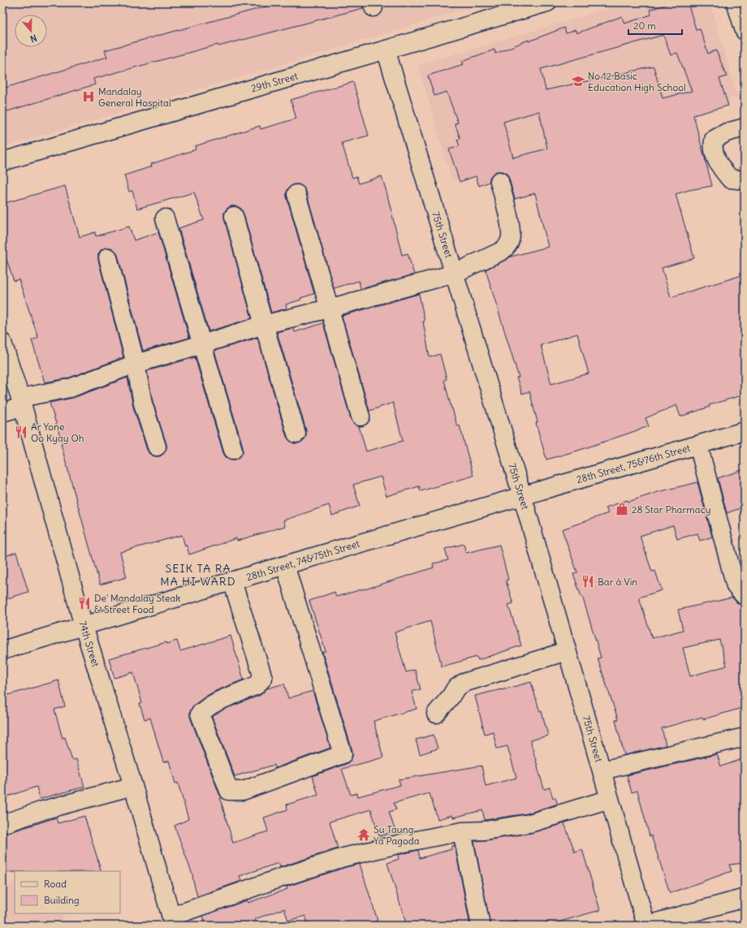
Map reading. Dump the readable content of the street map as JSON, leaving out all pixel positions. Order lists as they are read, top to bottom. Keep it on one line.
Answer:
{"streets":{"street":["29th Street","75th Street","28th Street, 75&76th Street","28th Street, 74&75th Street","74th Street"]},"crossings":[["29th Street","75th Street"],["75th Street","28th Street, 75&76th Street"],["75th Street","28th Street, 74&75th Street"],["28th Street, 75&76th Street","28th Street, 74&75th Street"],["28th Street, 74&75th Street","74th Street"]],"districts":["SEIK TA RA MA HI WARD"],"places":{"school or university":["No 12 Basic Education High School"],"hospital":["Mandalay General Hospital"],"restaurant":["Ar Yone Oo Kyay Oh","Bar à Vin","De' Mandalay Steak & Street Food"],"shop":["28 Star Pharmacy"],"temple":["Su Taung Ya Pagoda"]},"legend":["Road","Building"],"scale_bar":"20 m","north":"bottom"}
